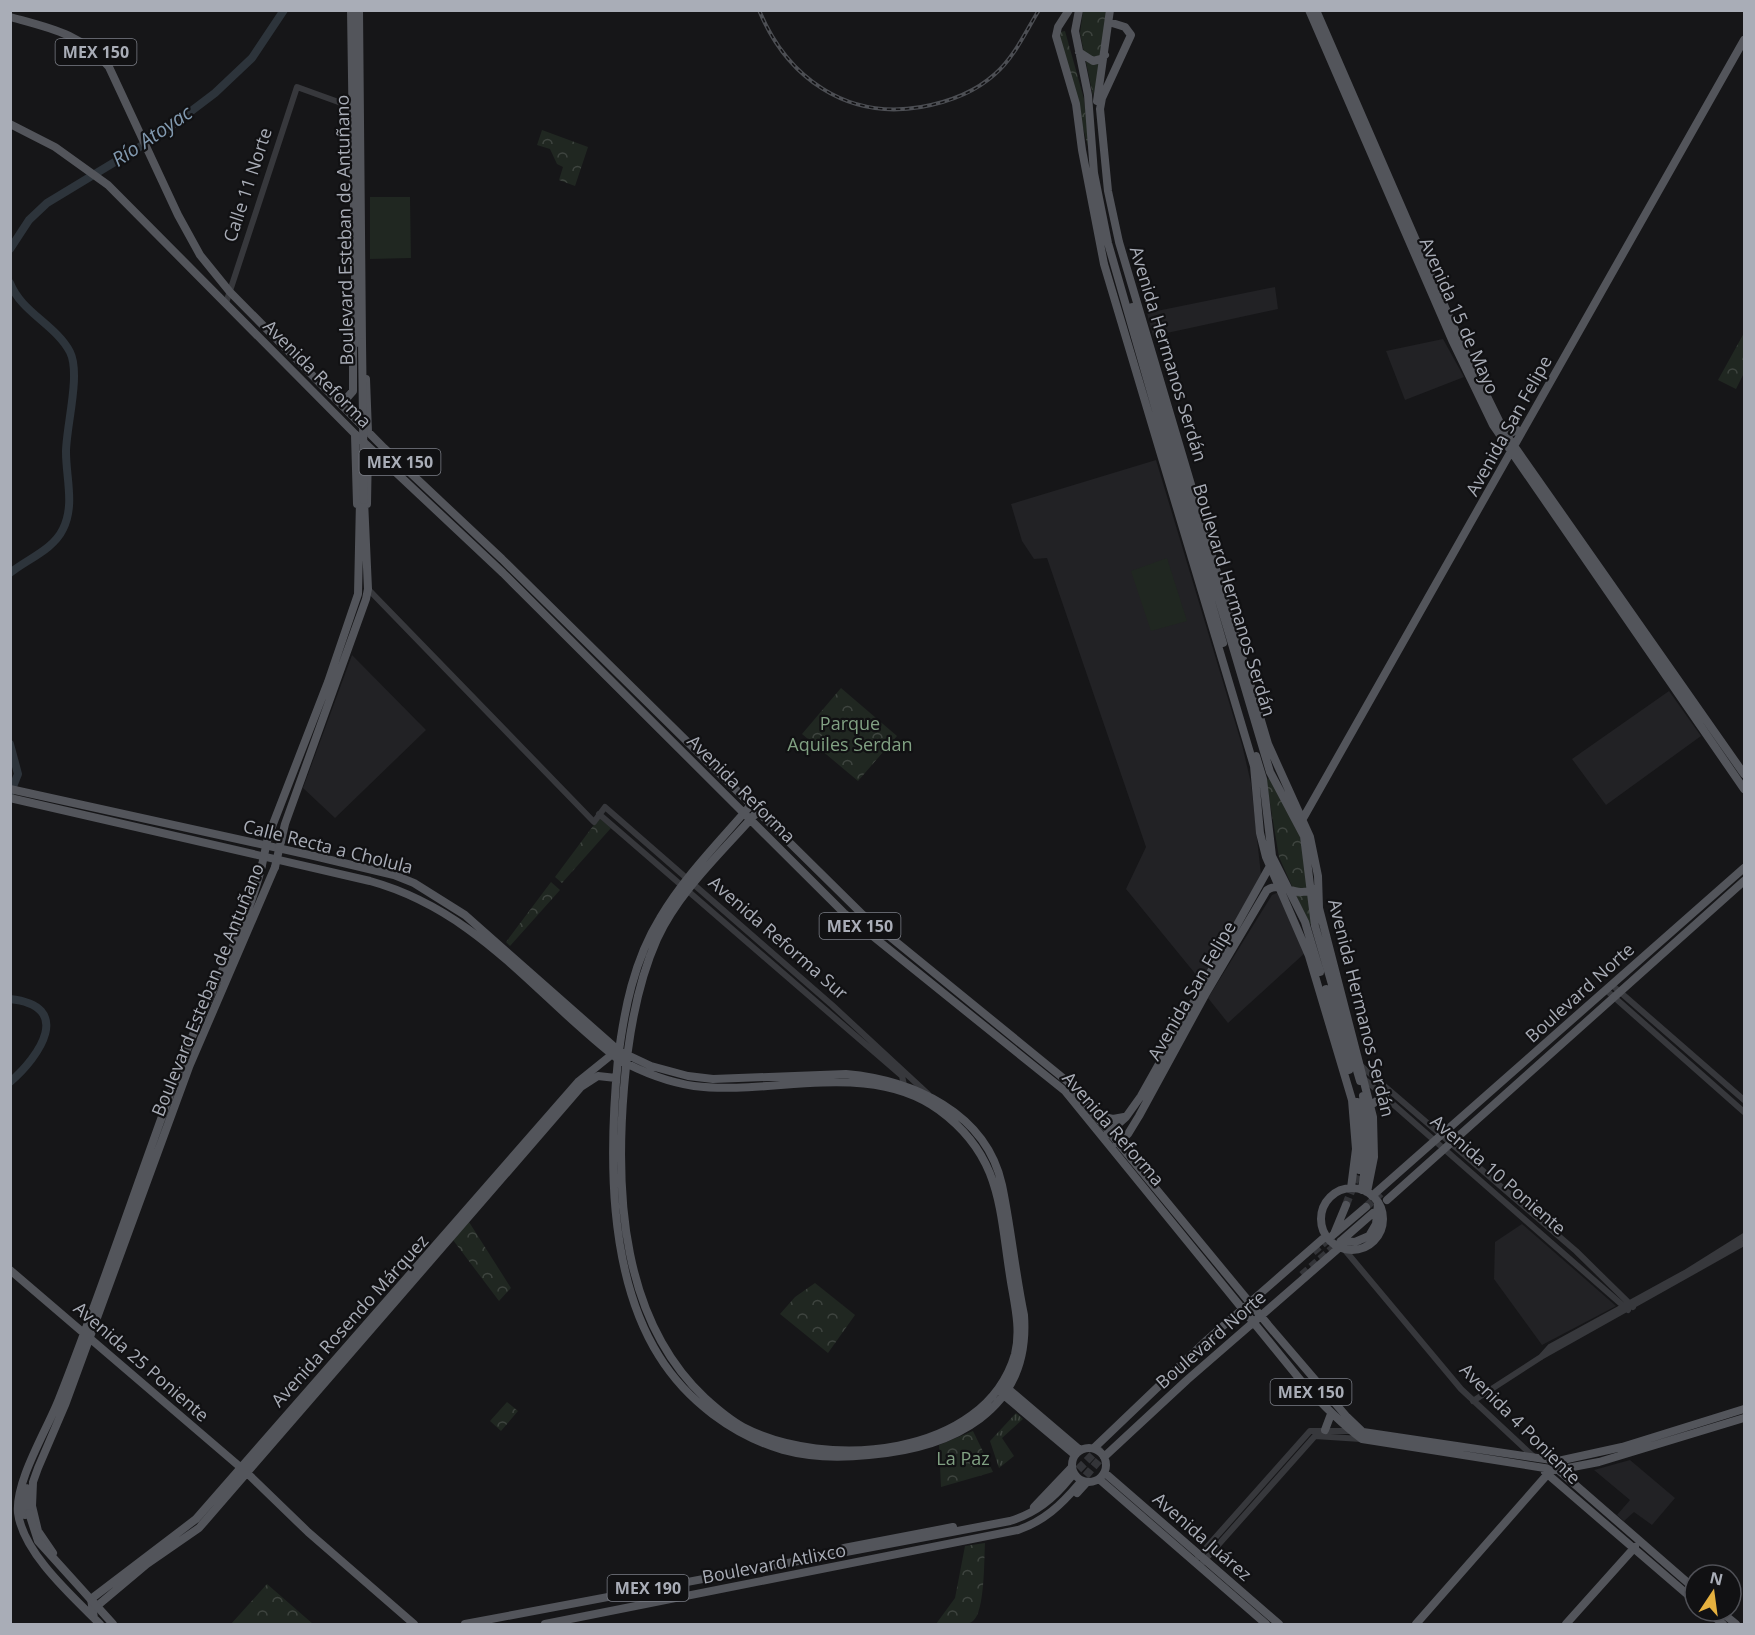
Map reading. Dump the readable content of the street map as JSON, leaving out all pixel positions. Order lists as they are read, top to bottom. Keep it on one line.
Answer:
{"streets":{"main road":["MEX 150","Boulevard Esteban de Antuñano","Avenida 15 de Mayo","Avenida Hermanos Serdán","Avenida Reforma","Avenida San Felipe","Boulevard Hermanos Serdán","Calle Recta a Cholula","Boulevard Norte","Avenida Rosendo Márquez","Avenida 25 Poniente","Avenida 4 Poniente","Avenida Juárez","Boulevard Atlixco","MEX 190"],"street":["Calle 11 Norte","Avenida Reforma Sur","Avenida 10 Poniente"]},"crossings":[["Calle 11 Norte","Boulevard Esteban de Antuñano"],["Calle 11 Norte","Avenida Reforma"],["Boulevard Esteban de Antuñano","Avenida 25 Poniente"],["Avenida 15 de Mayo","Avenida San Felipe"],["Avenida Hermanos Serdán","Avenida San Felipe"],["Avenida Hermanos Serdán","Boulevard Hermanos Serdán"],["Avenida Hermanos Serdán","Boulevard Norte"],["Avenida Hermanos Serdán","Avenida 10 Poniente"],["Avenida Hermanos Serdán","Avenida 4 Poniente"],["Avenida Reforma","Avenida San Felipe"],["Avenida Reforma","Boulevard Norte"],["Avenida San Felipe","Boulevard Hermanos Serdán"],["Boulevard Hermanos Serdán","Boulevard Norte"],["Boulevard Hermanos Serdán","Avenida 10 Poniente"],["Boulevard Hermanos Serdán","Avenida 4 Poniente"],["Calle Recta a Cholula","Avenida Rosendo Márquez"],["Boulevard Norte","Avenida 10 Poniente"],["Boulevard Norte","Avenida 4 Poniente"],["Boulevard Norte","Avenida Juárez"],["Boulevard Norte","Boulevard Atlixco"],["Boulevard Norte","MEX 190"],["Avenida Rosendo Márquez","Avenida 25 Poniente"],["Avenida Juárez","Boulevard Atlixco"],["Avenida Juárez","MEX 190"],["Boulevard Atlixco","MEX 190"]],"water":["Río Atoyac"],"parks":["Parque Aquiles Serdan","La Paz"],"north":"top"}
